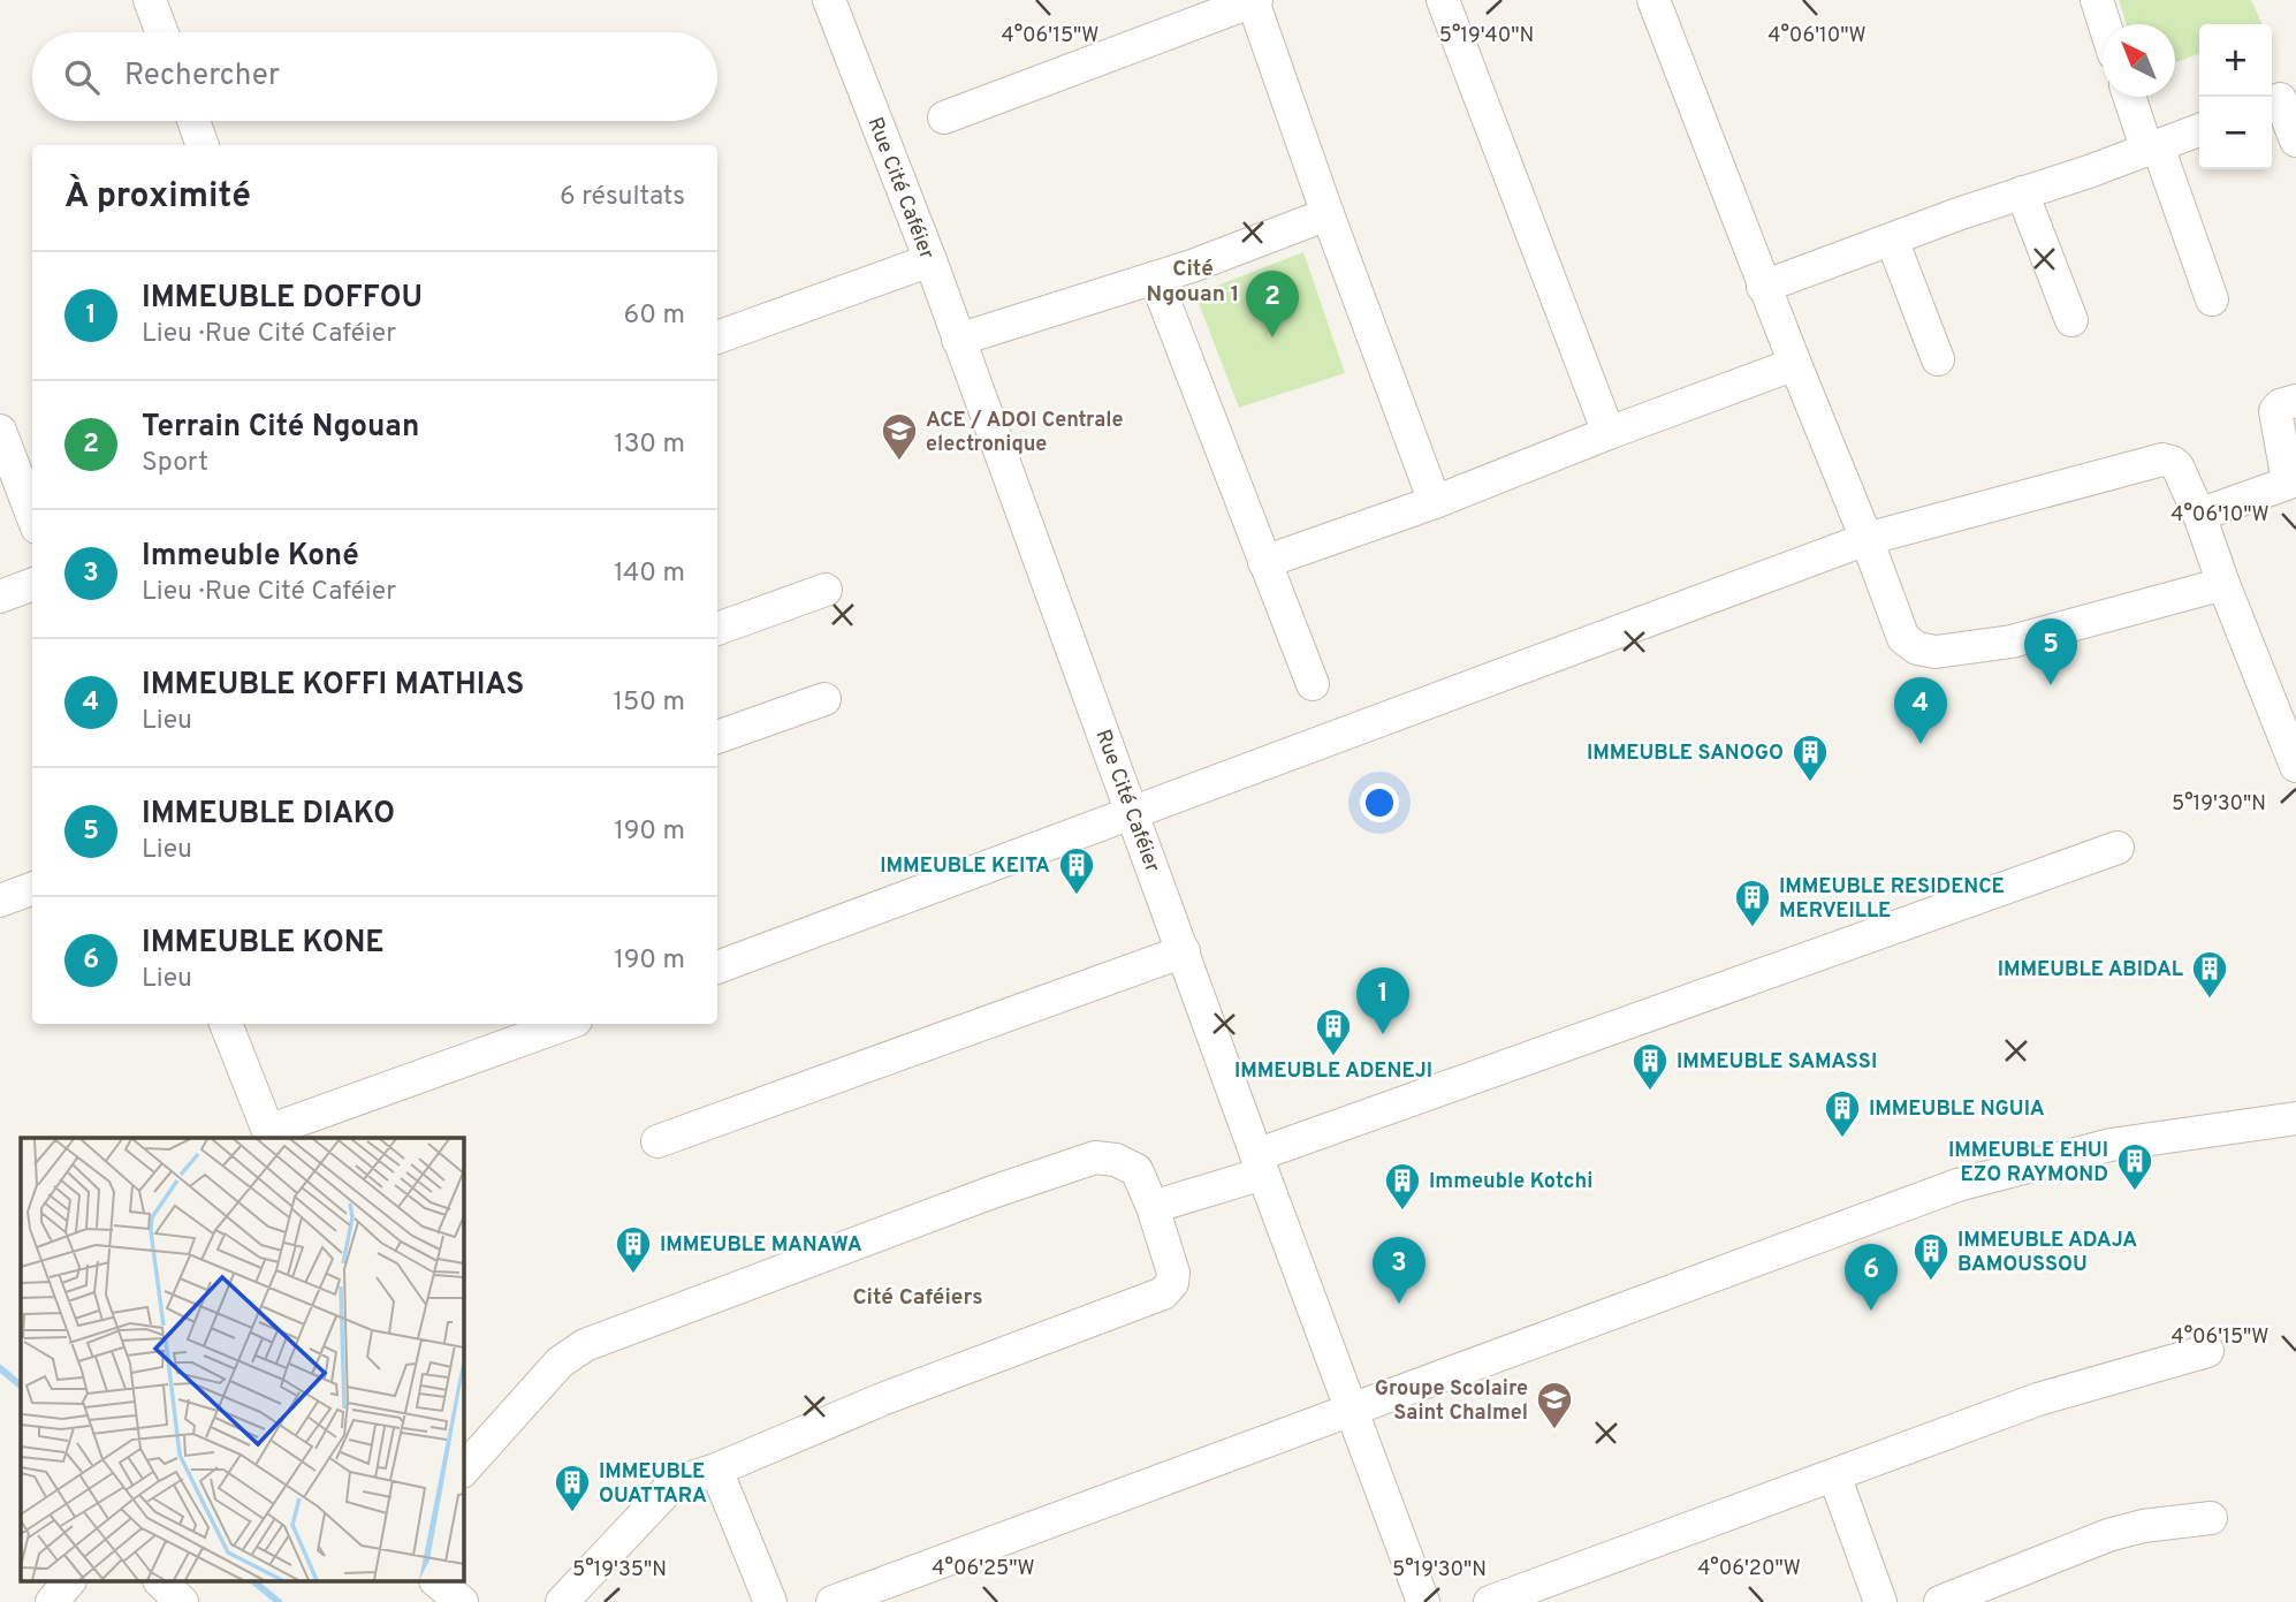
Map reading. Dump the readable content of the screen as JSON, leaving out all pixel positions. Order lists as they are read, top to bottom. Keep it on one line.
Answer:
{"streets":{"street":["Rue Cité Caféier"]},"districts":["Cité Ngouan 1","Cité Caféiers"],"places":{"school or university":["ACE / ADOI Centrale electronique","Groupe Scolaire Saint Chalmel"],"building":["IMMEUBLE SANOGO","IMMEUBLE KEITA","IMMEUBLE RESIDENCE MERVEILLE","IMMEUBLE ABIDAL","IMMEUBLE ADENEJI","IMMEUBLE SAMASSI","IMMEUBLE NGUIA","IMMEUBLE EHUI EZO RAYMOND","Immeuble Kotchi","IMMEUBLE MANAWA","IMMEUBLE ADAJA BAMOUSSOU","IMMEUBLE OUATTARA"]},"north":"top left","page":{"map_buttons":["+","−"],"search":"Rechercher","heading":["À proximité","6 résultats"],"list":[{"mark":"1","name":"IMMEUBLE DOFFOU","note":"Lieu · Rue Cité Caféier","value":"60 m"},{"mark":"2","name":"Terrain Cité Ngouan","note":"Sport","value":"130 m"},{"mark":"3","name":"Immeuble Koné","note":"Lieu · Rue Cité Caféier","value":"140 m"},{"mark":"4","name":"IMMEUBLE KOFFI MATHIAS","note":"Lieu","value":"150 m"},{"mark":"5","name":"IMMEUBLE DIAKO","note":"Lieu","value":"190 m"},{"mark":"6","name":"IMMEUBLE KONE","note":"Lieu","value":"190 m"}],"pins":["2","5","4","1","3","6"]},"coordinates":["5°19'40\"N","4°06'15\"W","4°06'10\"W","5°19'30\"N","4°06'25\"W","4°06'20\"W","5°19'35\"N"]}
